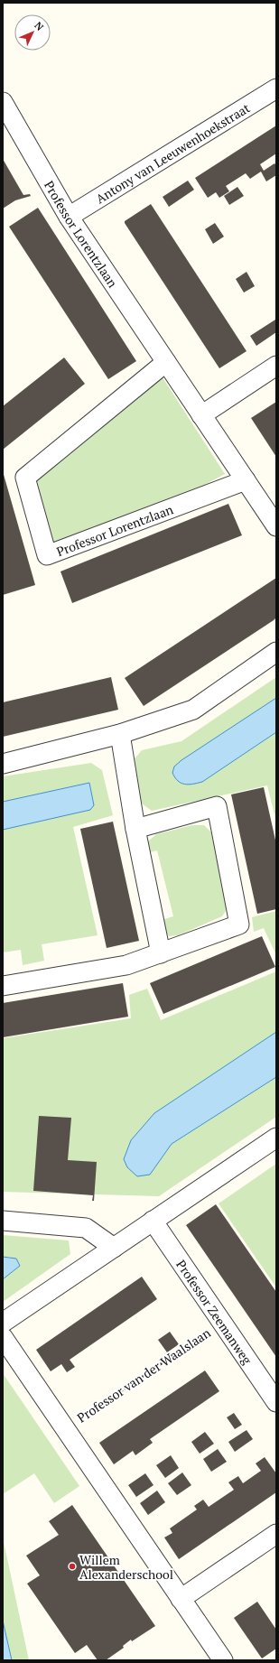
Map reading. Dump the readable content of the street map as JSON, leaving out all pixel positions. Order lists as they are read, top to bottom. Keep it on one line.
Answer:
{"streets":{"street":["Antony van Leeuwenhoekstraat","Professor Lorentzlaan","Professor Zeemanweg","Professor van der Waalslaan"]},"crossings":[["Antony van Leeuwenhoekstraat","Professor Lorentzlaan"],["Professor Zeemanweg","Professor van der Waalslaan"]],"places":["Willem Alexanderschool"],"north":"top right"}
